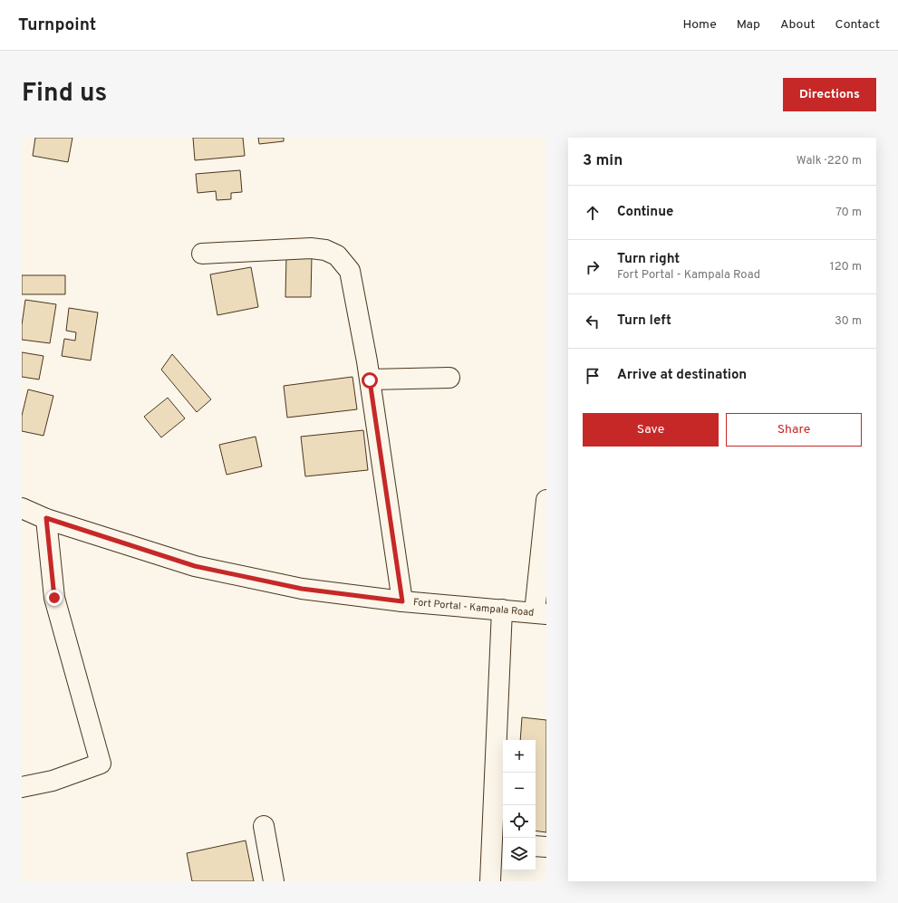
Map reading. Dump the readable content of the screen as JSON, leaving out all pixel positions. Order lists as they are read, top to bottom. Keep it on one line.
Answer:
{"streets":{"street":["Fort Portal - Kampala Road"]},"page":{"header":"Turnpoint","nav":["Home","Map","About","Contact"],"title":"Find us","buttons":["Directions",["Save","Share"]],"heading":["3 min","Walk · 220 m"],"list":[["Continue","70 m"],["Turn right","Fort Portal - Kampala Road","120 m"],["Turn left","30 m"],"Arrive at destination"],"map_buttons":["+","−"]}}
